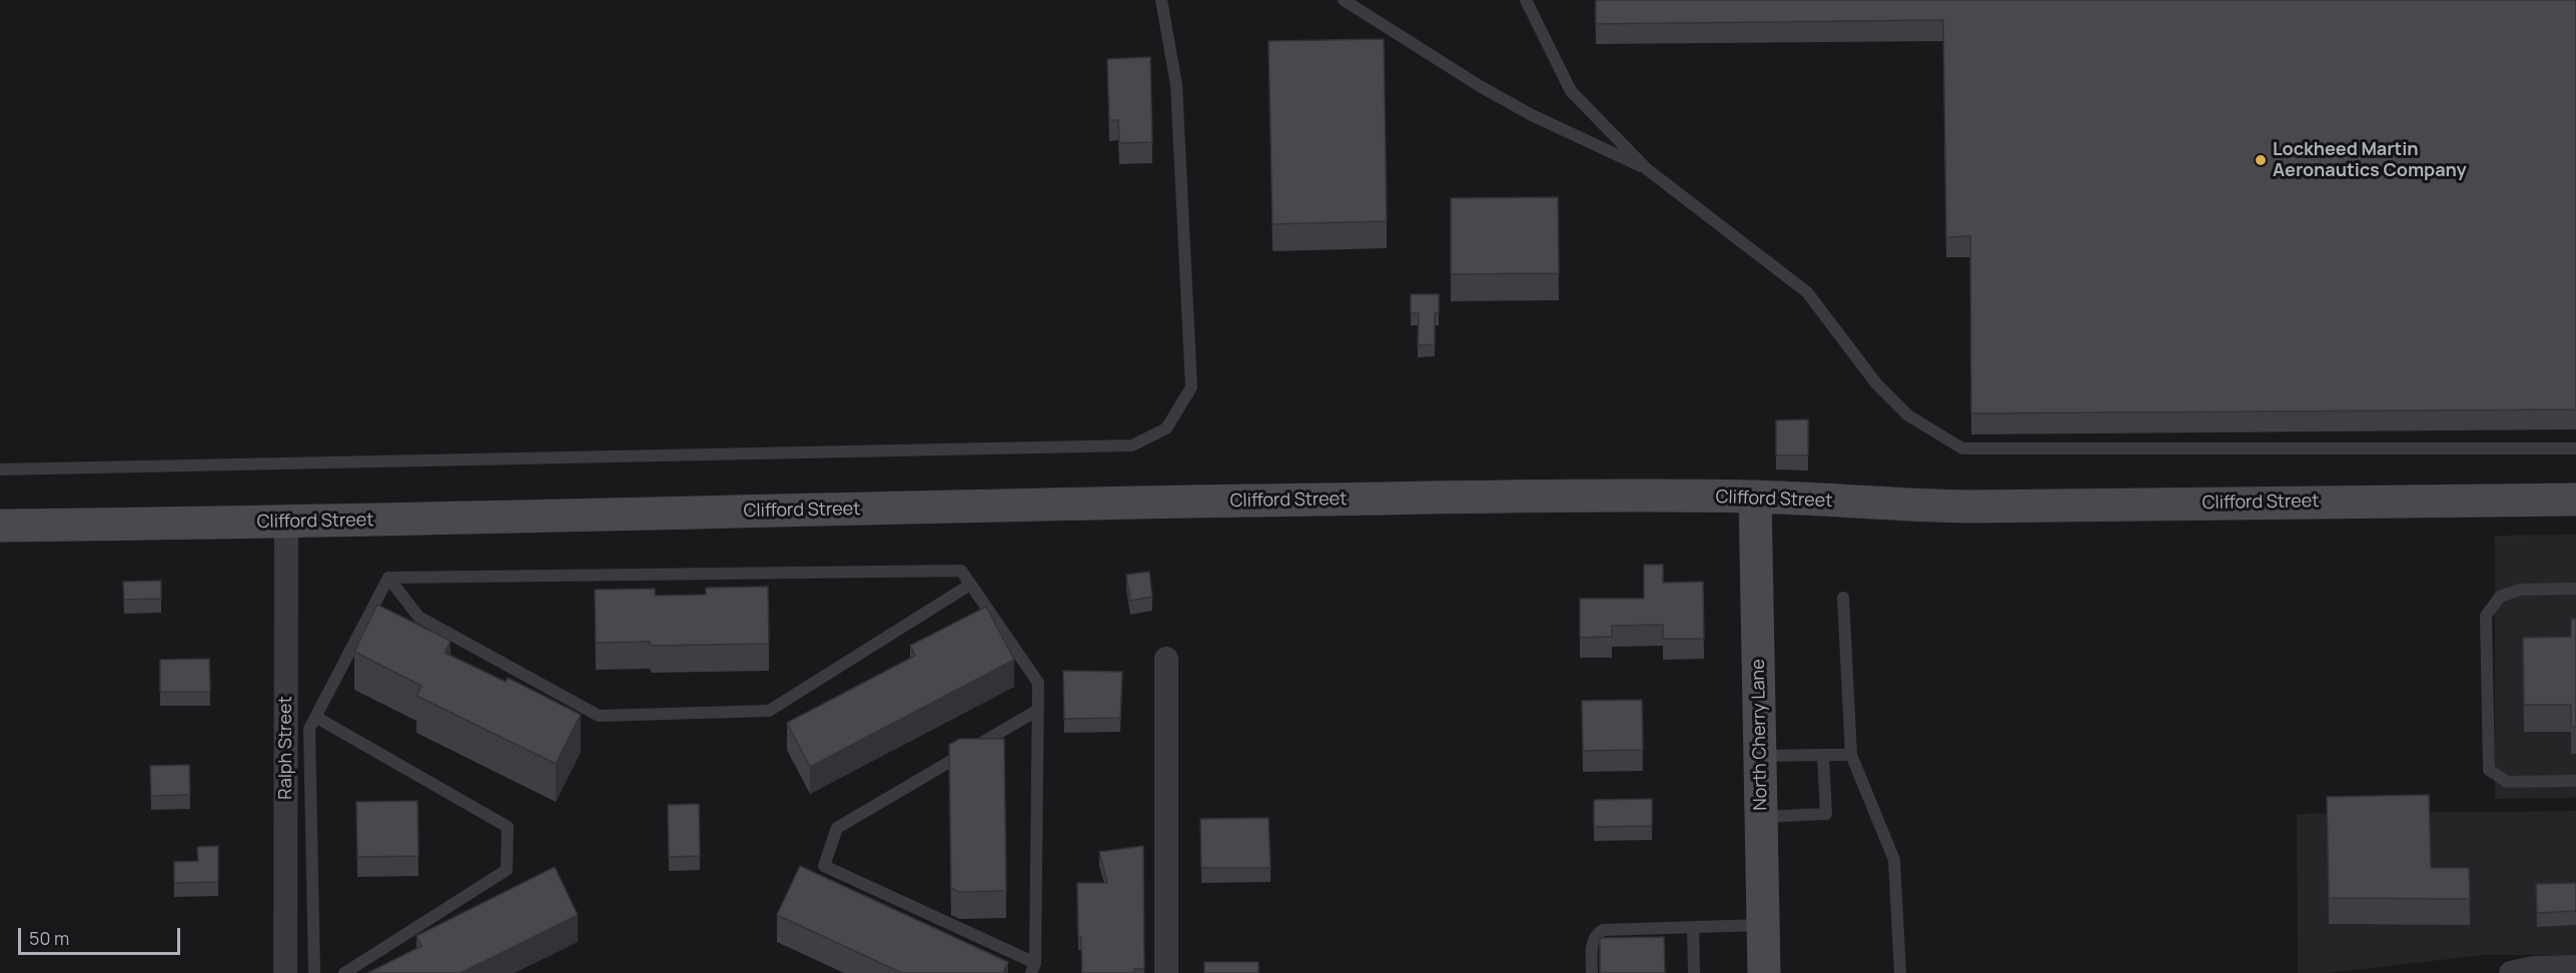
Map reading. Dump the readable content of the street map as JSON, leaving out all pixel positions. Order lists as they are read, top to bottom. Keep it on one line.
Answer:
{"streets":{"main road":["Clifford Street","North Cherry Lane"],"street":["Ralph Street"]},"crossings":[["Clifford Street","North Cherry Lane"],["Clifford Street","Ralph Street"]],"places":["Lockheed Martin Aeronautics Company"],"scale_bar":"50 m"}
